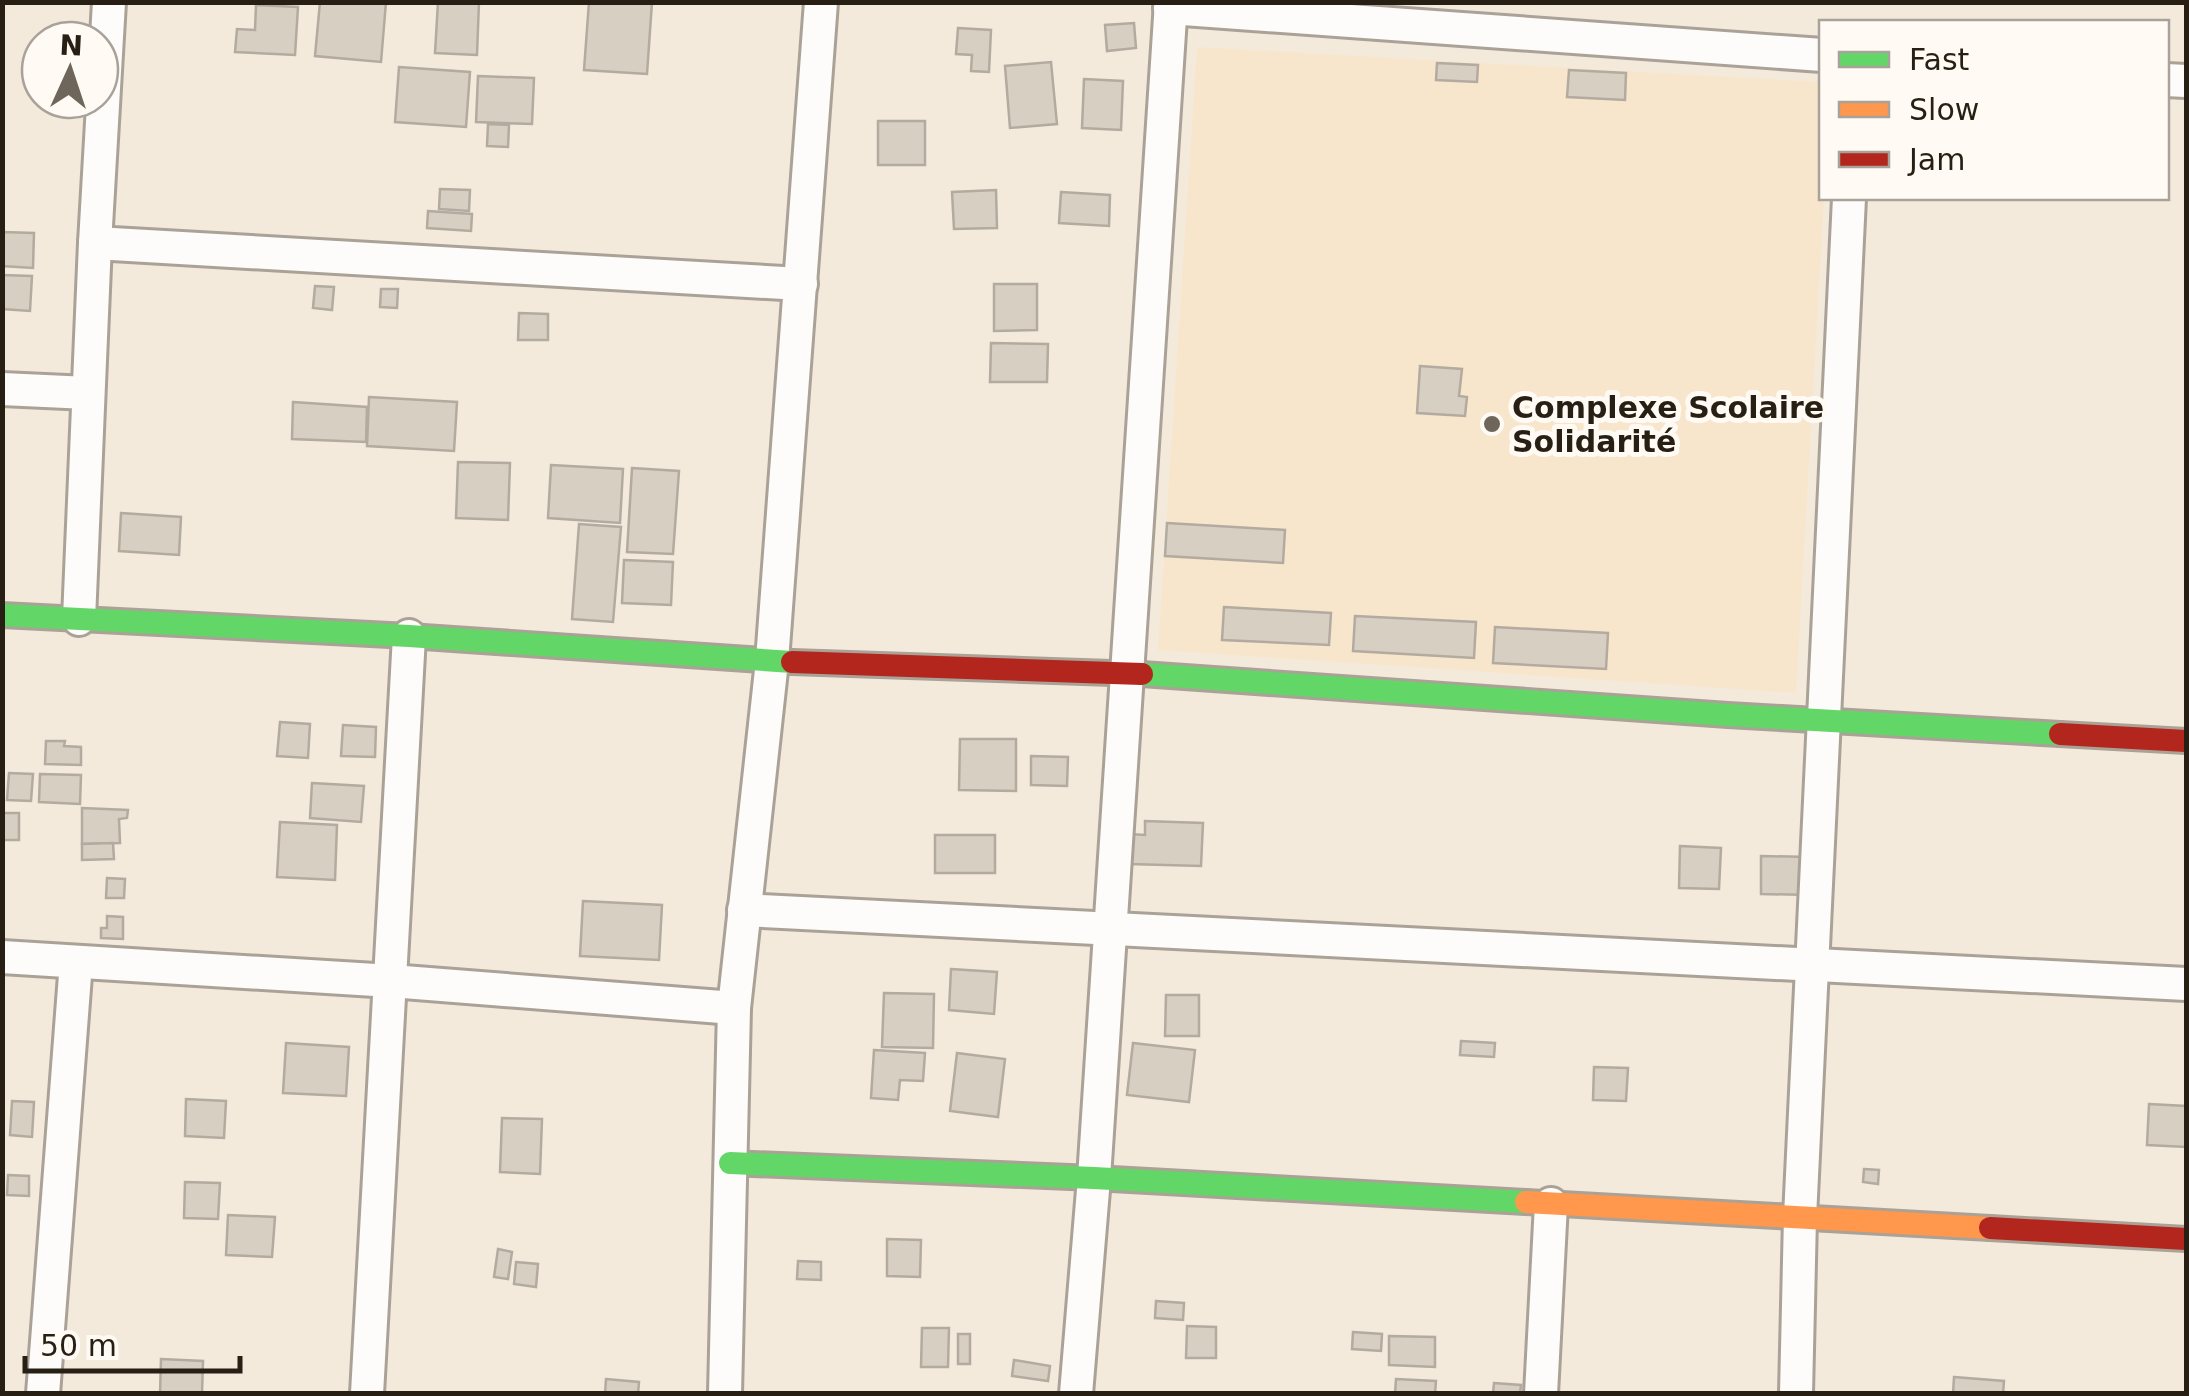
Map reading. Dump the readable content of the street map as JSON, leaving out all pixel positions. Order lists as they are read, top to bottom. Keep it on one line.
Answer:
{"places":["Complexe Scolaire Solidarité"],"legend":["Fast","Slow","Jam"],"scale_bar":"50 m","north":"top"}
